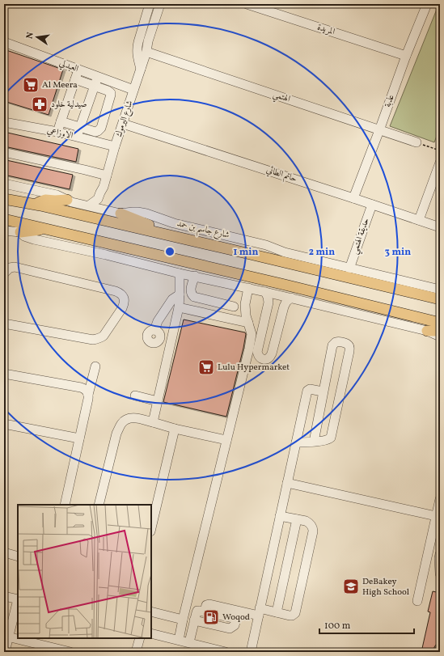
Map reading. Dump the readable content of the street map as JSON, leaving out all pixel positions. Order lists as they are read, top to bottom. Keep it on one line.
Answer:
{"streets":{"main road":["شارع جاسم بن حمد"],"street":["المريدة","العبدلي","الهتمي","عذبة","شارع اليرموك","الاوزاعي","حاتم الطائي","حديقة الهتمي"]},"crossings":[["المريدة","عذبة"],["العبدلي","شارع اليرموك"],["الهتمي","عذبة"],["الهتمي","شارع اليرموك"],["عذبة","حاتم الطائي"],["شارع اليرموك","الاوزاعي"],["شارع اليرموك","حاتم الطائي"],["حاتم الطائي","حديقة الهتمي"],["شارع جاسم بن حمد","حديقة الهتمي"]],"places":{"supermarket":["Al Meera","Lulu Hypermarket"],"pharmacy":["صيدلية خلود"],"school or university":["DeBakey High School"],"fuel station":["Woqod"]},"scale_bar":"100 m","north":"left","rings":["1 min","2 min","3 min"]}
